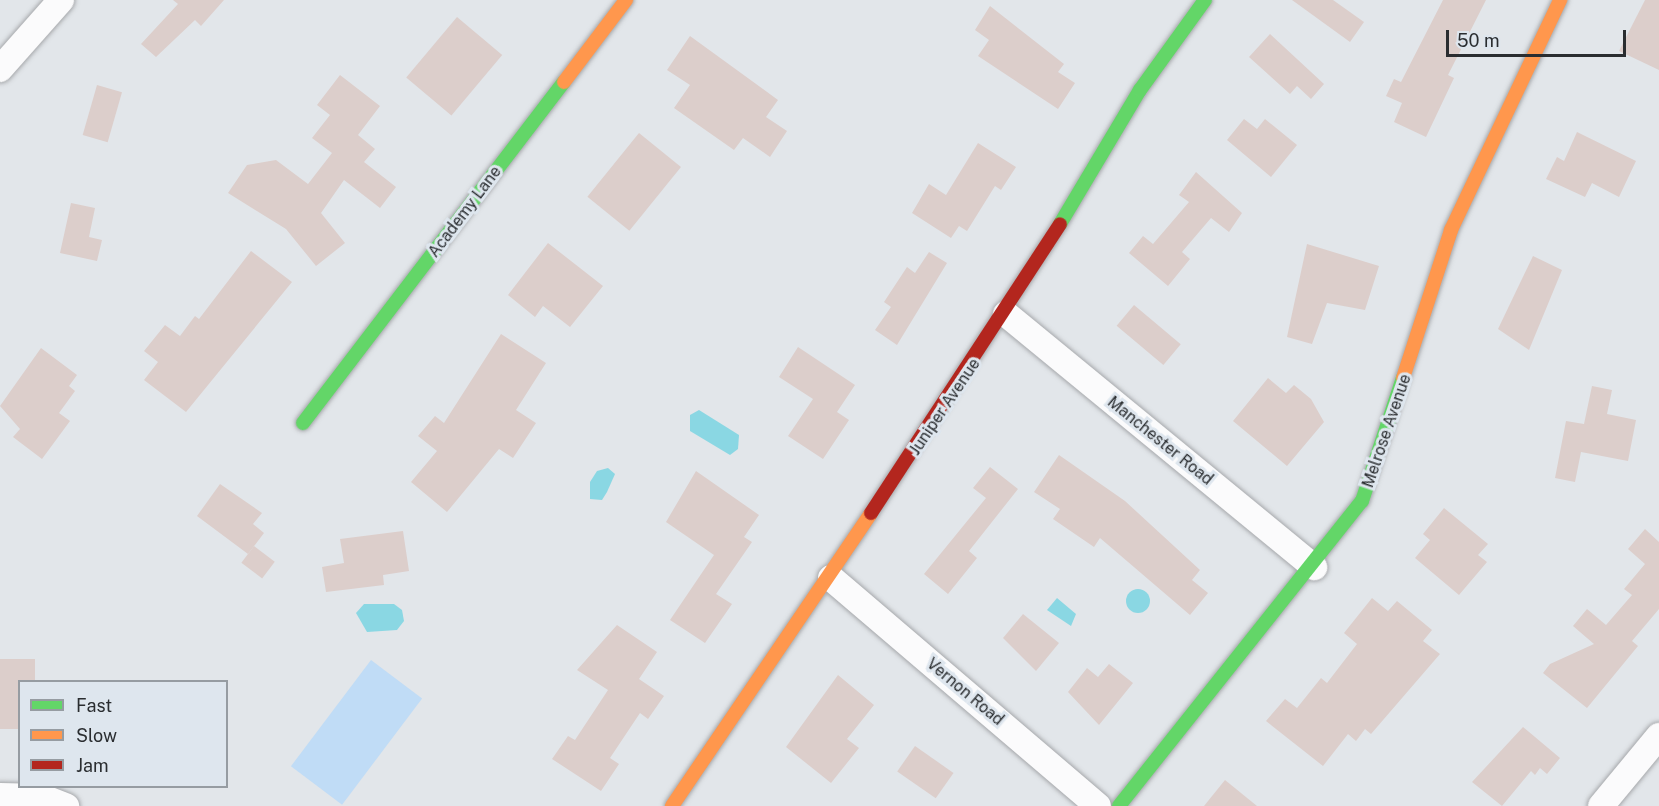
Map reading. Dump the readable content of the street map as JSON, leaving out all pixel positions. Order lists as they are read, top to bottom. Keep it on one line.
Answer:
{"streets":{"street":["Academy Lane","Juniper Avenue","Melrose Avenue","Manchester Road","Vernon Road"]},"crossings":[["Juniper Avenue","Manchester Road"],["Juniper Avenue","Vernon Road"],["Melrose Avenue","Manchester Road"]],"legend":["Fast","Slow","Jam"],"scale_bar":"50 m"}
